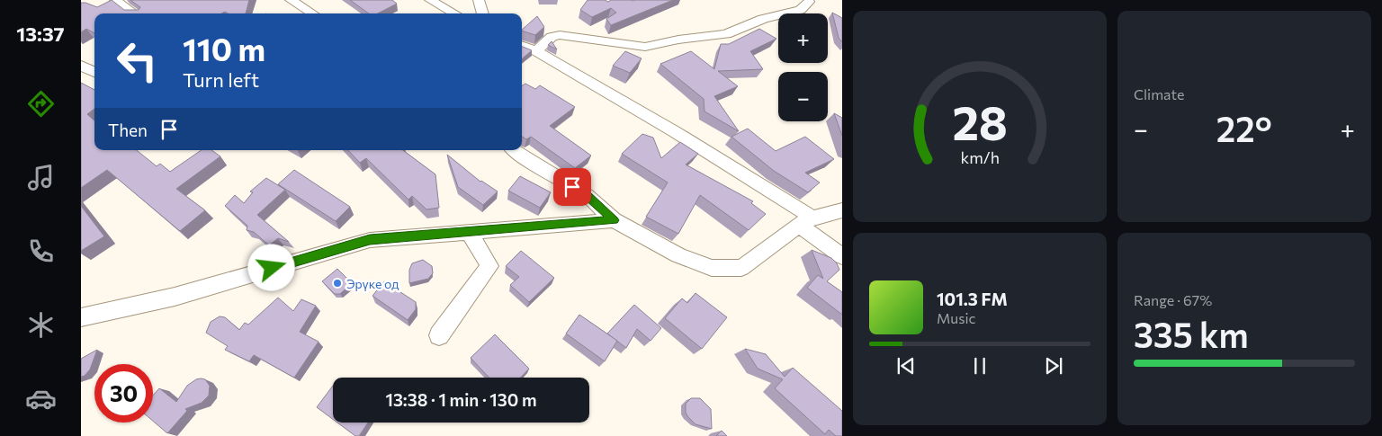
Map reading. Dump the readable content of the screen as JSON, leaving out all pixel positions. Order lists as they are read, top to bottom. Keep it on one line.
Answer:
{"places":["Эрүке од"],"page":{"tabs":"13:37","tile":["Climate",["Range · 67%","335 km"]],"map_buttons":["+","−"],"turn":["110 m","Turn left"],"then":"Then","heat":["−","22°","+"],"song":["101.3 FM","Music"],"limit":"30","trip":"13:38 · 1 min · 130 m","gauge":["28","km/h"]}}
